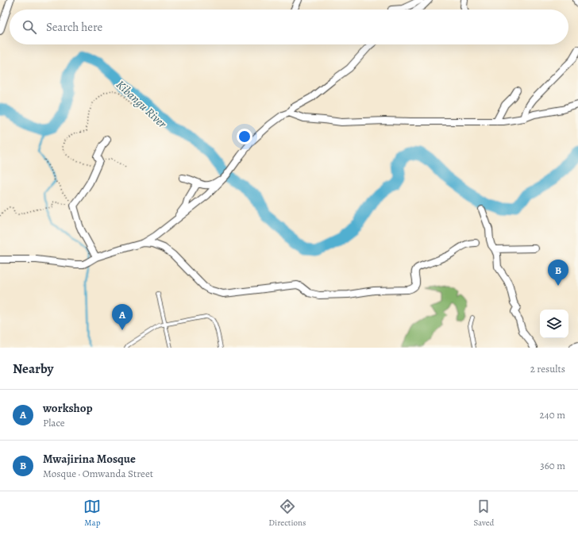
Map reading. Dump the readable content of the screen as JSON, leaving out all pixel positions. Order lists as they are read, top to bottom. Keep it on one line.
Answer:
{"water":["Kibangu River"],"page":{"search":"Search here","pins":["B","A"],"heading":["Nearby","2 results"],"list":[{"mark":"A","name":"workshop","note":"Place","value":"240 m"},{"mark":"B","name":"Mwajirina Mosque","note":"Mosque · Omwanda Street","value":"360 m"}],"nav":["Map","Directions","Saved"]}}
